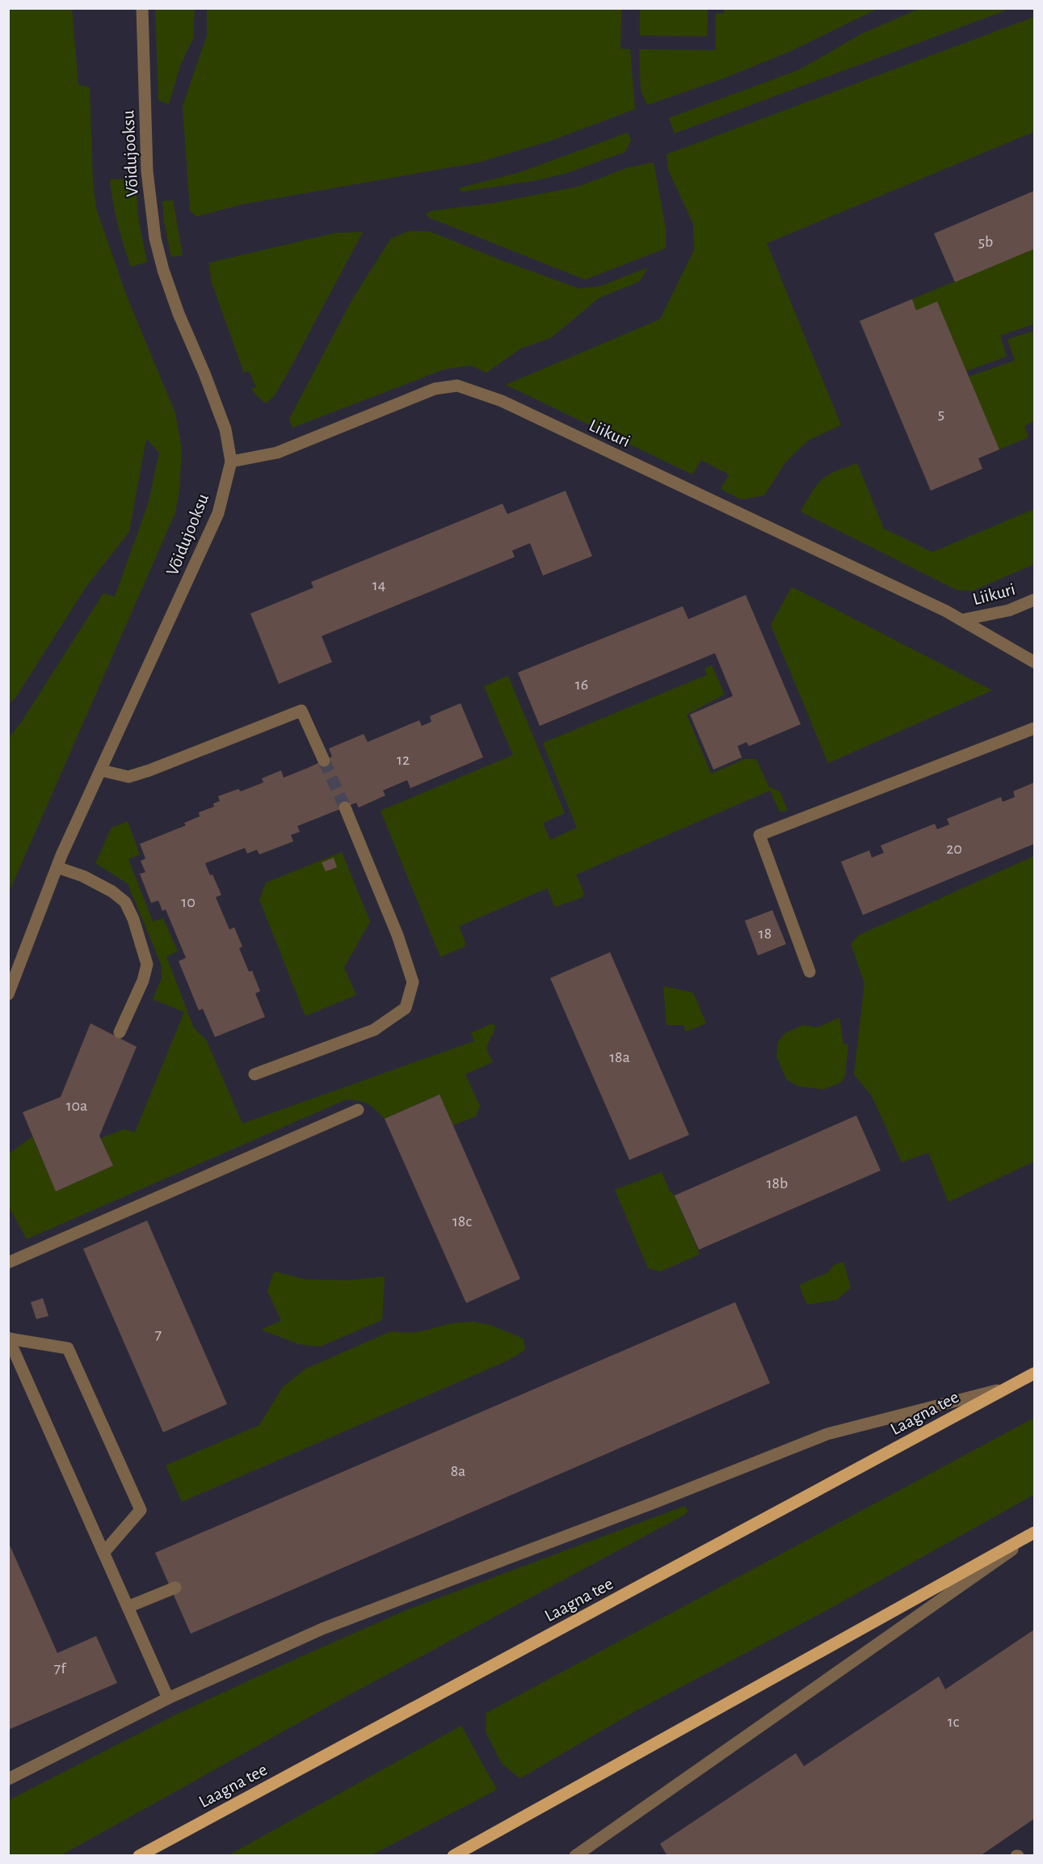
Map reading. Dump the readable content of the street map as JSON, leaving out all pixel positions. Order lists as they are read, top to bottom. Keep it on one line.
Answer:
{"streets":{"main road":["Laagna tee"],"street":["Võidujooksu","Liikuri"]},"crossings":[["Võidujooksu","Liikuri"]],"house_numbers":["5b","5","14","16","12","20","10","18","18a","10a","18b","18c","7","8a","7f","1c"]}
